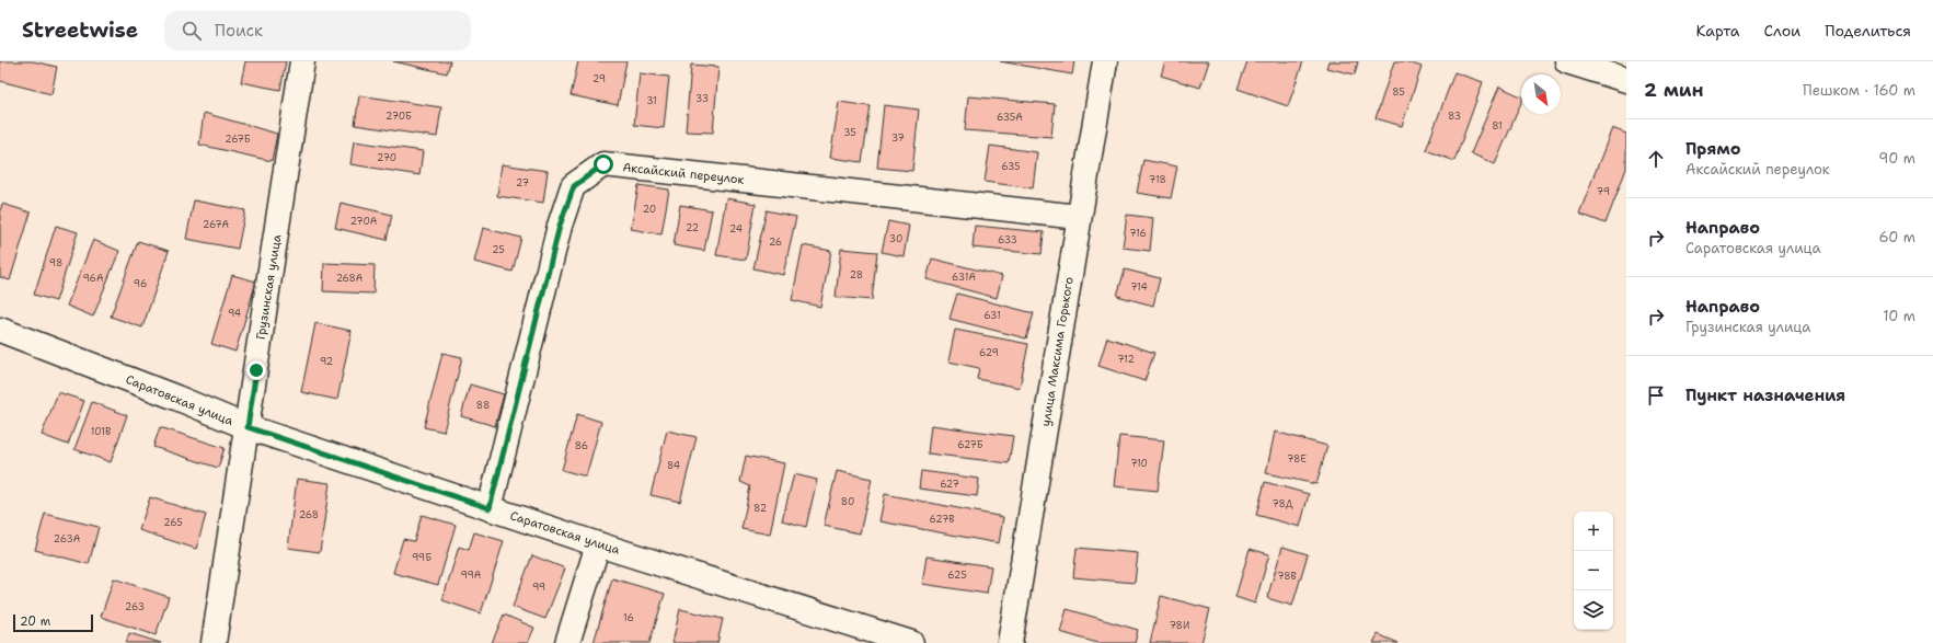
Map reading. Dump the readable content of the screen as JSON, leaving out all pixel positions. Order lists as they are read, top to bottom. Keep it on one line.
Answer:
{"streets":{"street":["Аксайский переулок","Грузинская улица","улица Максима Горького","Саратовская улица"]},"crossings":[["Аксайский переулок","улица Максима Горького"],["Аксайский переулок","Саратовская улица"],["Грузинская улица","Саратовская улица"]],"house_numbers":["29","85","33","31","270Б","83","635А","81","35","37","267Б","270","635","718","27","79","20","270А","267А","22","24","716","30","633","26","25","98","28","631А","96А","268А","96","714","94","631","629","712","92","88","101В","627Б","86","78Е","710","84","627","80","78Д","82","268","627В","265","263А","99Б","99А","625","78В","99","263","16","78И"],"scale_bar":"20 m","north":"bottom right","page":{"header":"Streetwise","search":"Поиск","nav":["Карта","Слои","Поделиться"],"heading":["2 мин","Пешком · 160 m"],"list":[["Прямо","Аксайский переулок","90 m"],["Направо","Саратовская улица","60 m"],["Направо","Грузинская улица","10 m"],"Пункт назначения"],"map_buttons":["+","−"],"scale":"20 m"}}
